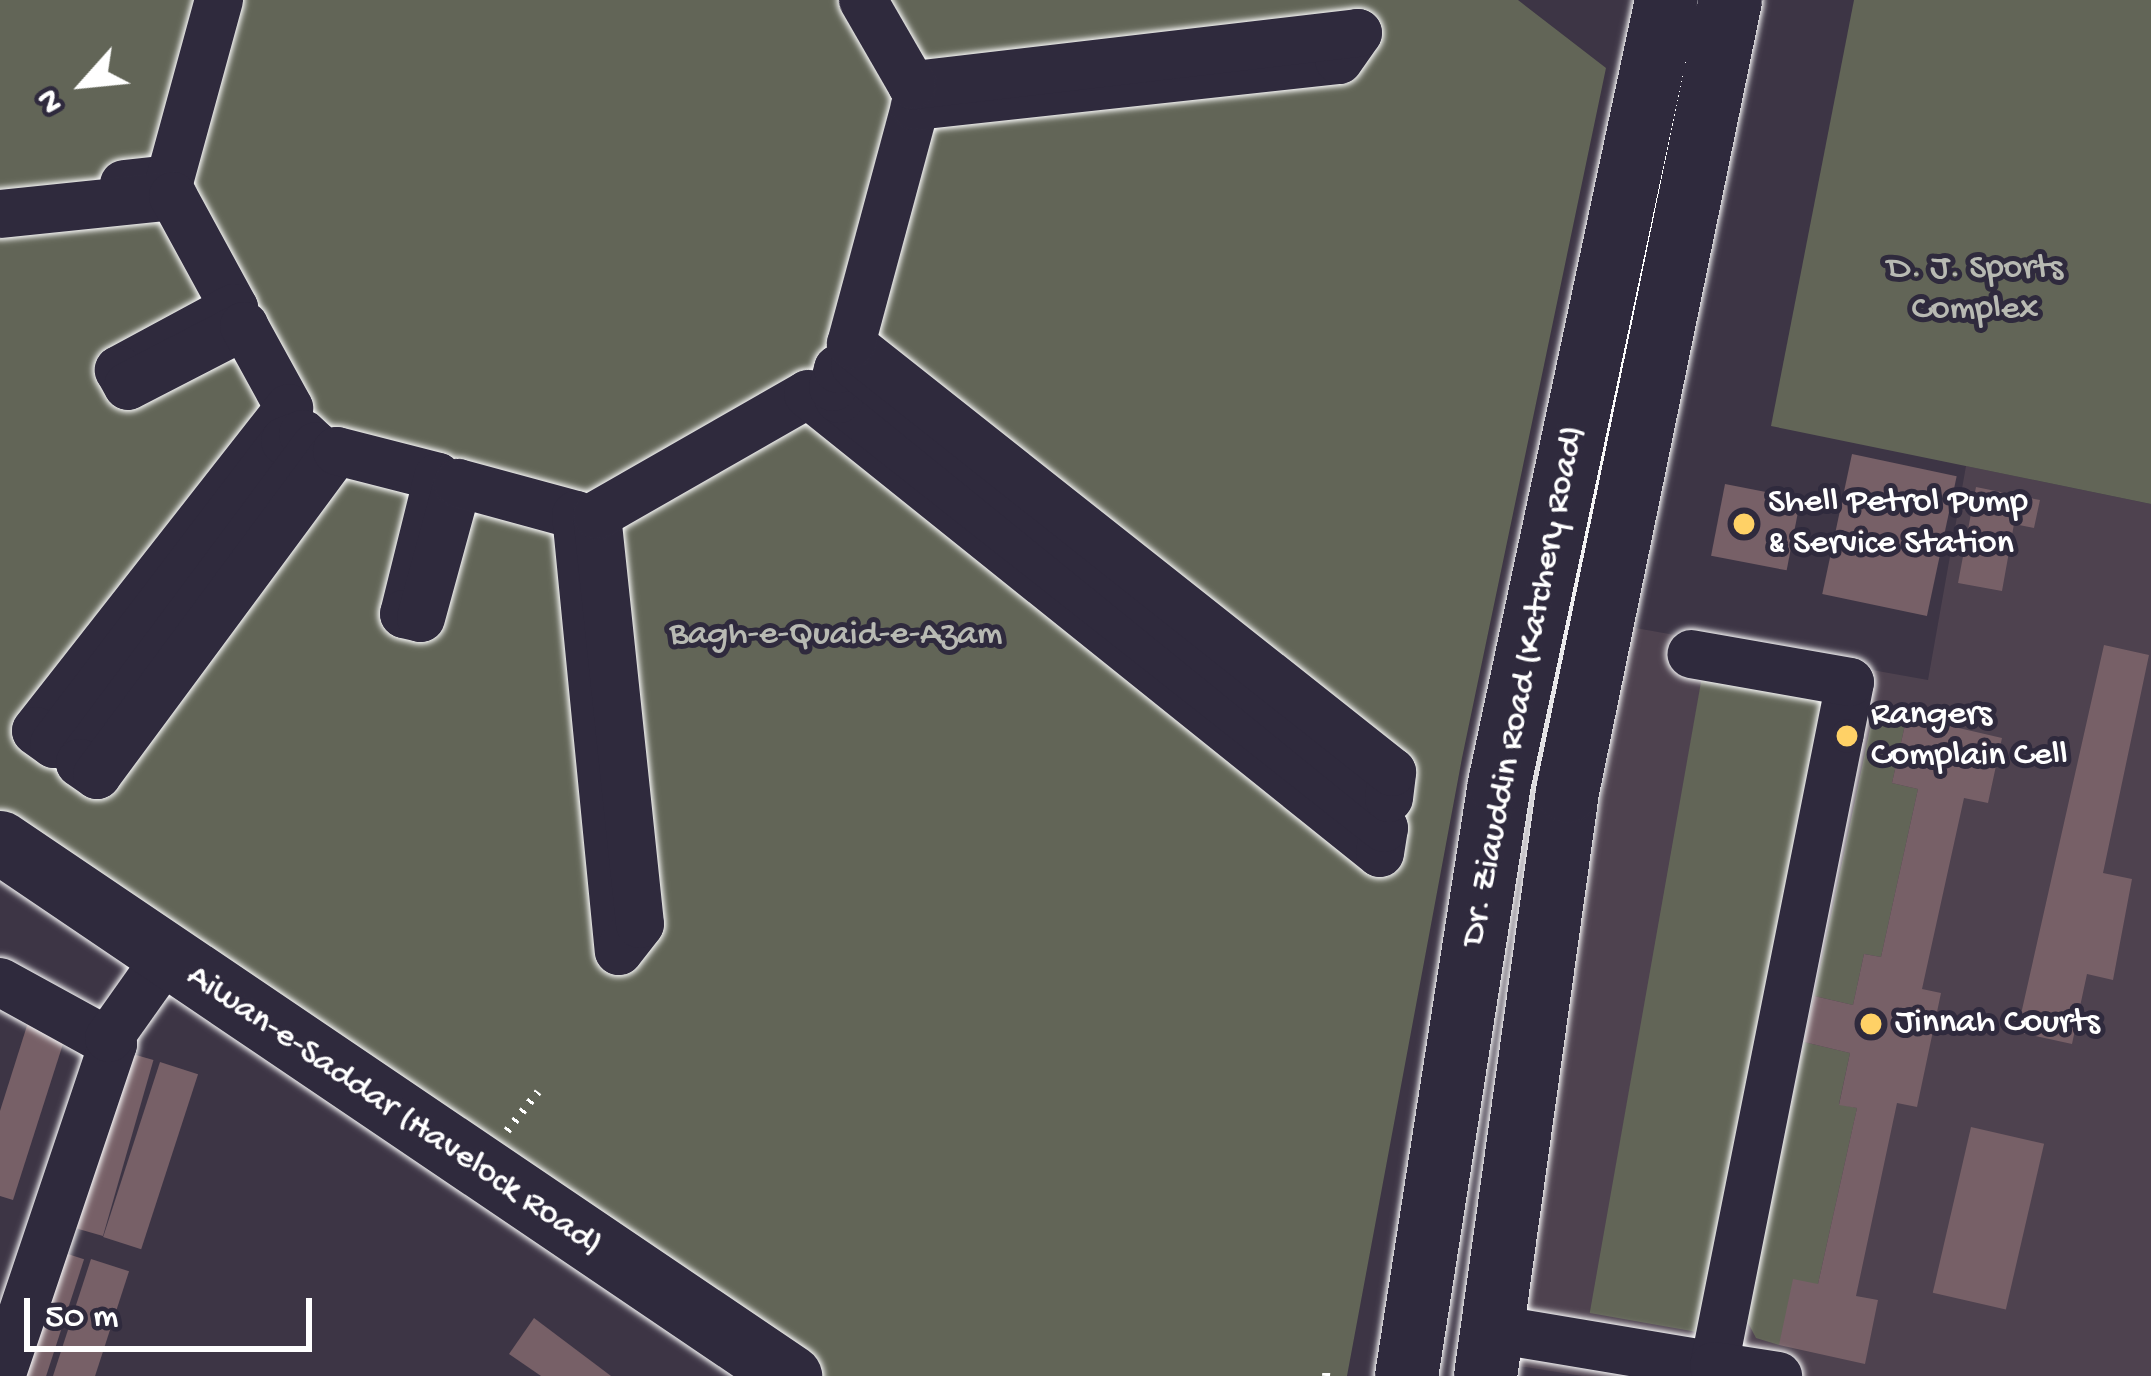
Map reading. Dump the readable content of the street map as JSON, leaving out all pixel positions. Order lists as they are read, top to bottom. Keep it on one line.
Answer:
{"streets":{"main road":["Dr. Ziauddin Road (Katchery Road)","Aiwan-e-Saddar (Havelock Road)"]},"parks":["D. J. Sports Complex","Bagh-e-Quaid-e-Azam"],"places":["Shell Petrol Pump & Service Station","Rangers Complain Cell","Jinnah Courts"],"scale_bar":"50 m","north":"bottom left"}
